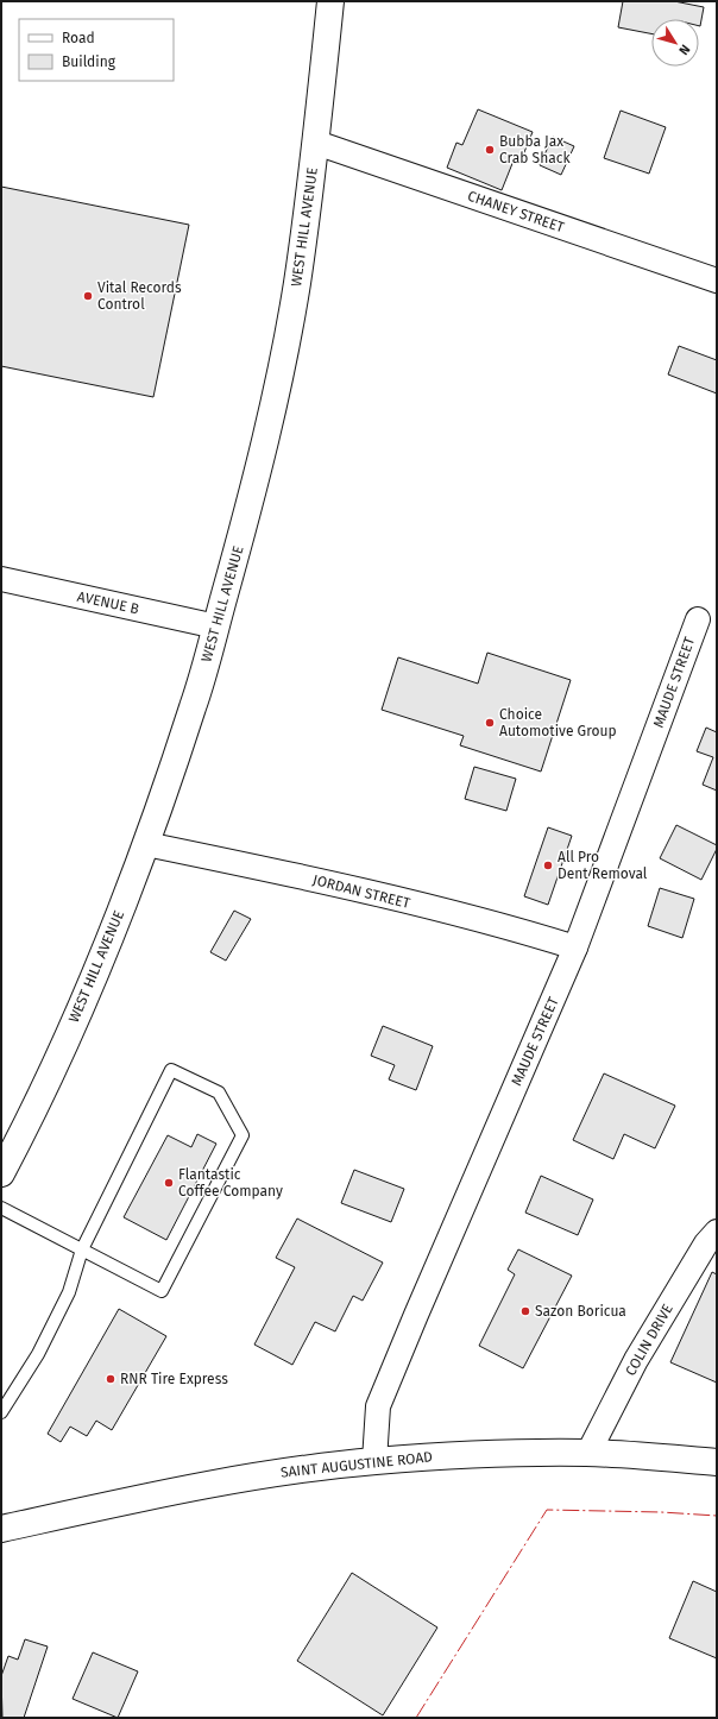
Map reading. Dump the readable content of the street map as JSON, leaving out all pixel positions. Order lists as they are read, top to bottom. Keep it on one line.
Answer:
{"streets":{"main road":["WEST HILL AVENUE","SAINT AUGUSTINE ROAD"],"street":["CHANEY STREET","AVENUE B","MAUDE STREET","JORDAN STREET","COLIN DRIVE"]},"crossings":[["CHANEY STREET","WEST HILL AVENUE"],["WEST HILL AVENUE","AVENUE B"],["WEST HILL AVENUE","JORDAN STREET"],["MAUDE STREET","JORDAN STREET"],["MAUDE STREET","SAINT AUGUSTINE ROAD"],["COLIN DRIVE","SAINT AUGUSTINE ROAD"]],"places":["Bubba Jax Crab Shack","Vital Records Control","Choice Automotive Group","All Pro Dent Removal","Flantastic Coffee Company","Sazon Boricua","RNR Tire Express"],"legend":["Road","Building"],"north":"bottom right"}
